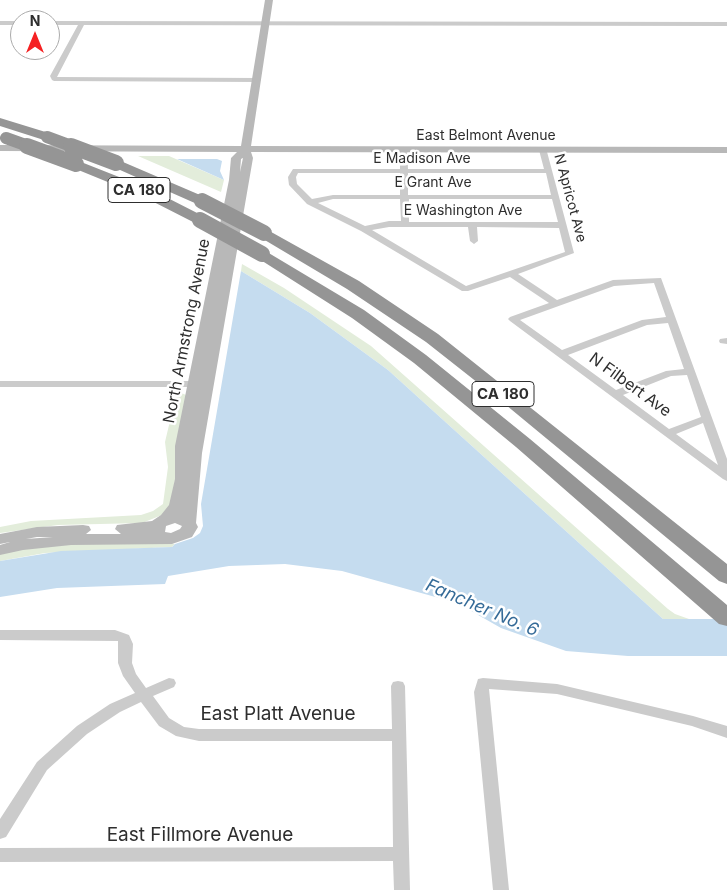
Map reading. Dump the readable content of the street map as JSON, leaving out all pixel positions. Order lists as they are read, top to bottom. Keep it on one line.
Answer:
{"streets":{"highway":["CA 180"],"street":["East Belmont Avenue","E Madison Ave","E Grant Ave","N Apricot Ave","E Washington Ave","North Armstrong Avenue","N Filbert Ave","East Platt Avenue","East Fillmore Avenue"]},"crossings":[["East Belmont Avenue","CA 180"],["East Belmont Avenue","N Apricot Ave"],["East Belmont Avenue","North Armstrong Avenue"],["E Madison Ave","E Grant Ave"],["E Madison Ave","N Apricot Ave"],["E Grant Ave","N Apricot Ave"],["N Apricot Ave","E Washington Ave"]],"water":["Fancher No. 6"],"north":"top"}
